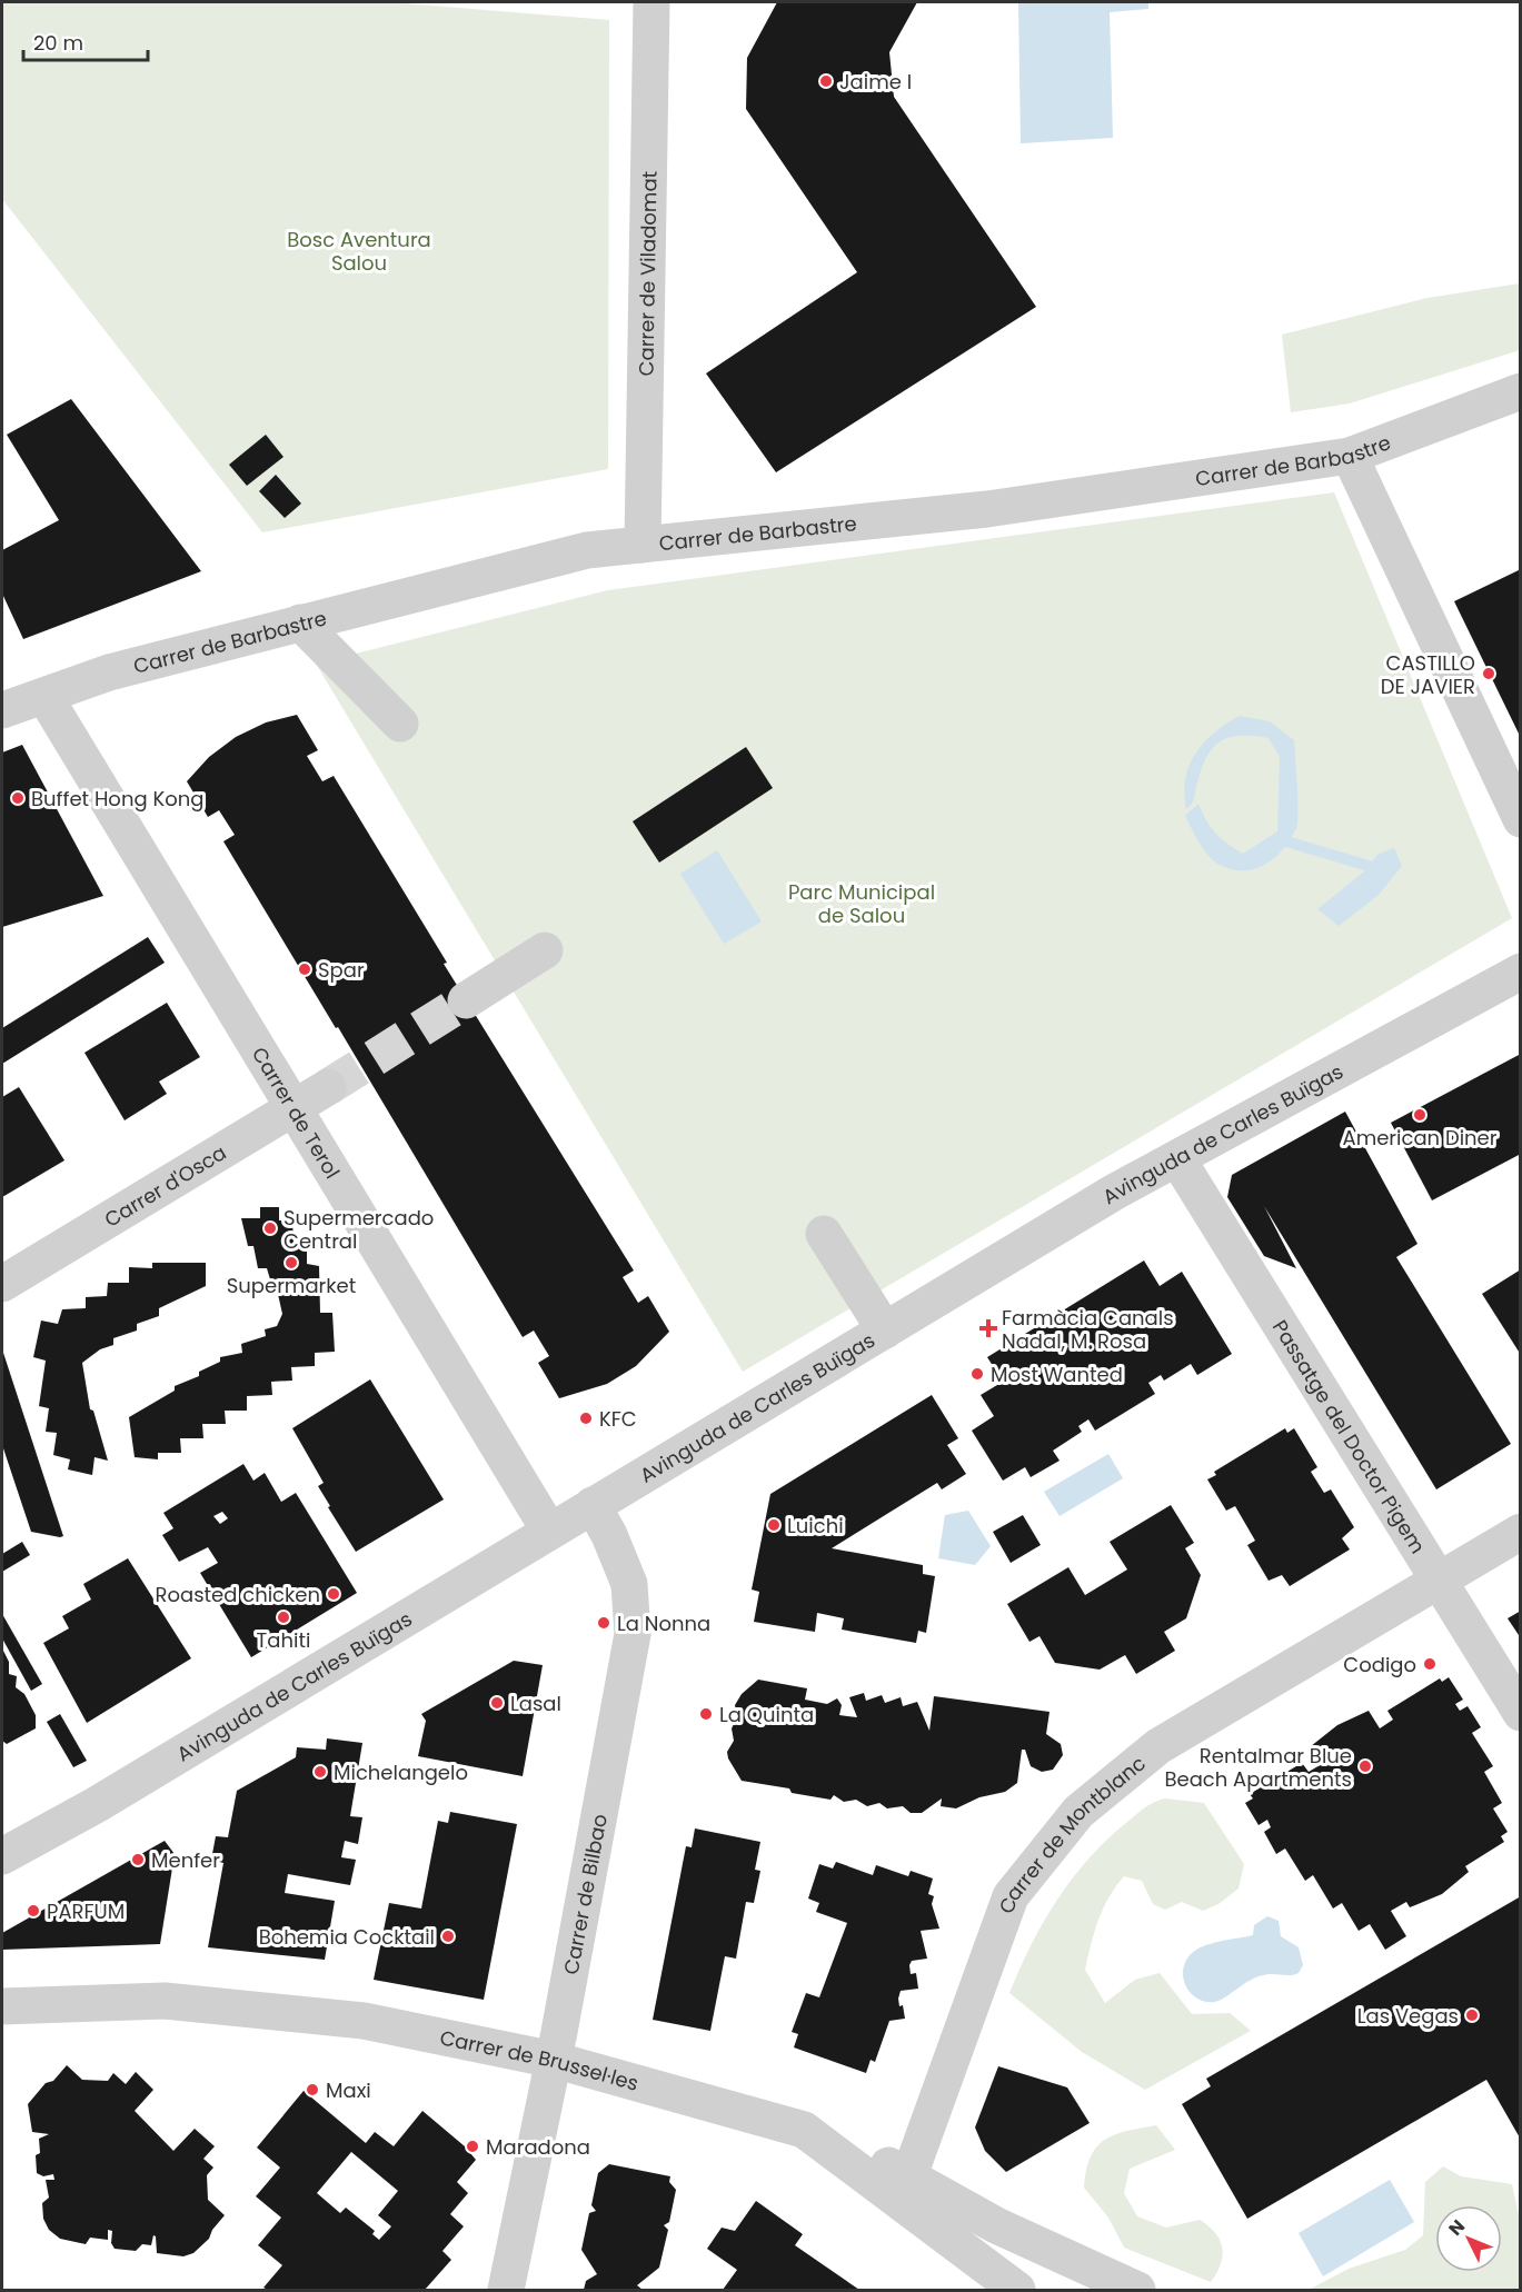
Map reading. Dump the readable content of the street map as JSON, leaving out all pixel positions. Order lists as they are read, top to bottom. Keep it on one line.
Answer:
{"streets":{"street":["Carrer de Viladomat","Carrer de Barbastre","Carrer de Terol","Avinguda de Carles Buïgas","Carrer d'Osca","Passatge del Doctor Pigem","Carrer de Montblanc","Carrer de Bilbao","Carrer de Brussel·les"]},"crossings":[["Carrer de Viladomat","Carrer de Barbastre"],["Carrer de Barbastre","Carrer de Terol"],["Carrer de Terol","Avinguda de Carles Buïgas"],["Carrer de Terol","Carrer d'Osca"],["Avinguda de Carles Buïgas","Passatge del Doctor Pigem"],["Avinguda de Carles Buïgas","Carrer de Bilbao"],["Passatge del Doctor Pigem","Carrer de Montblanc"],["Carrer de Bilbao","Carrer de Brussel·les"]],"parks":["Bosc Aventura Salou","Parc Municipal de Salou"],"places":{"other":["Jaime I","CASTILLO DE JAVIER","Buffet Hong Kong","Spar","American Diner","Supermercado Central","Supermarket","Most Wanted","KFC","Luichi","Roasted chicken","Tahiti","La Nonna","Codigo","Lasal","La Quinta","Rentalmar Blue Beach Apartments","Michelangelo","Menfer","PARFUM","Bohemia Cocktail","Las Vegas","Maxi","Maradona"],"health":["Farmàcia Canals Nadal, M. Rosa"]},"scale_bar":"20 m","north":"top left"}
